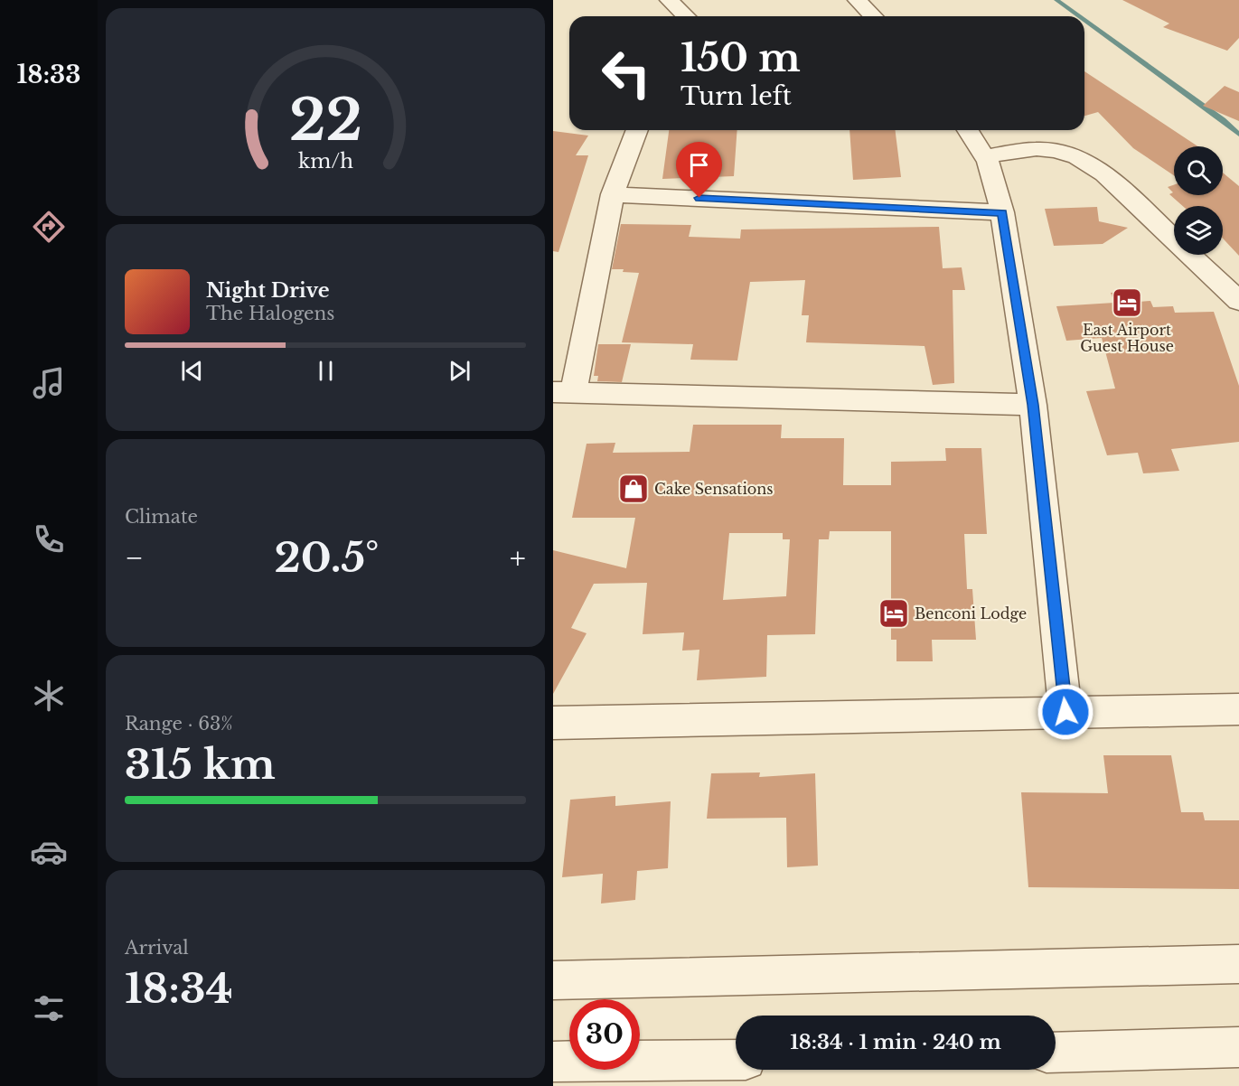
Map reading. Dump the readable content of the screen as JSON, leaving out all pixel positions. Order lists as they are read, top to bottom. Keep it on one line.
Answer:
{"places":{"hotel":["East Airport Guest House","Benconi Lodge"],"shop":["Cake Sensations"]},"page":{"tabs":"18:33","turn":["150 m","Turn left"],"song":["Night Drive","The Halogens"],"tile":["Climate",["Range · 63%","315 km"],["Arrival","18:34"]],"heat":["−","20.5°","+"],"limit":"30","trip":"18:34 · 1 min · 240 m","gauge":["22","km/h"]}}
